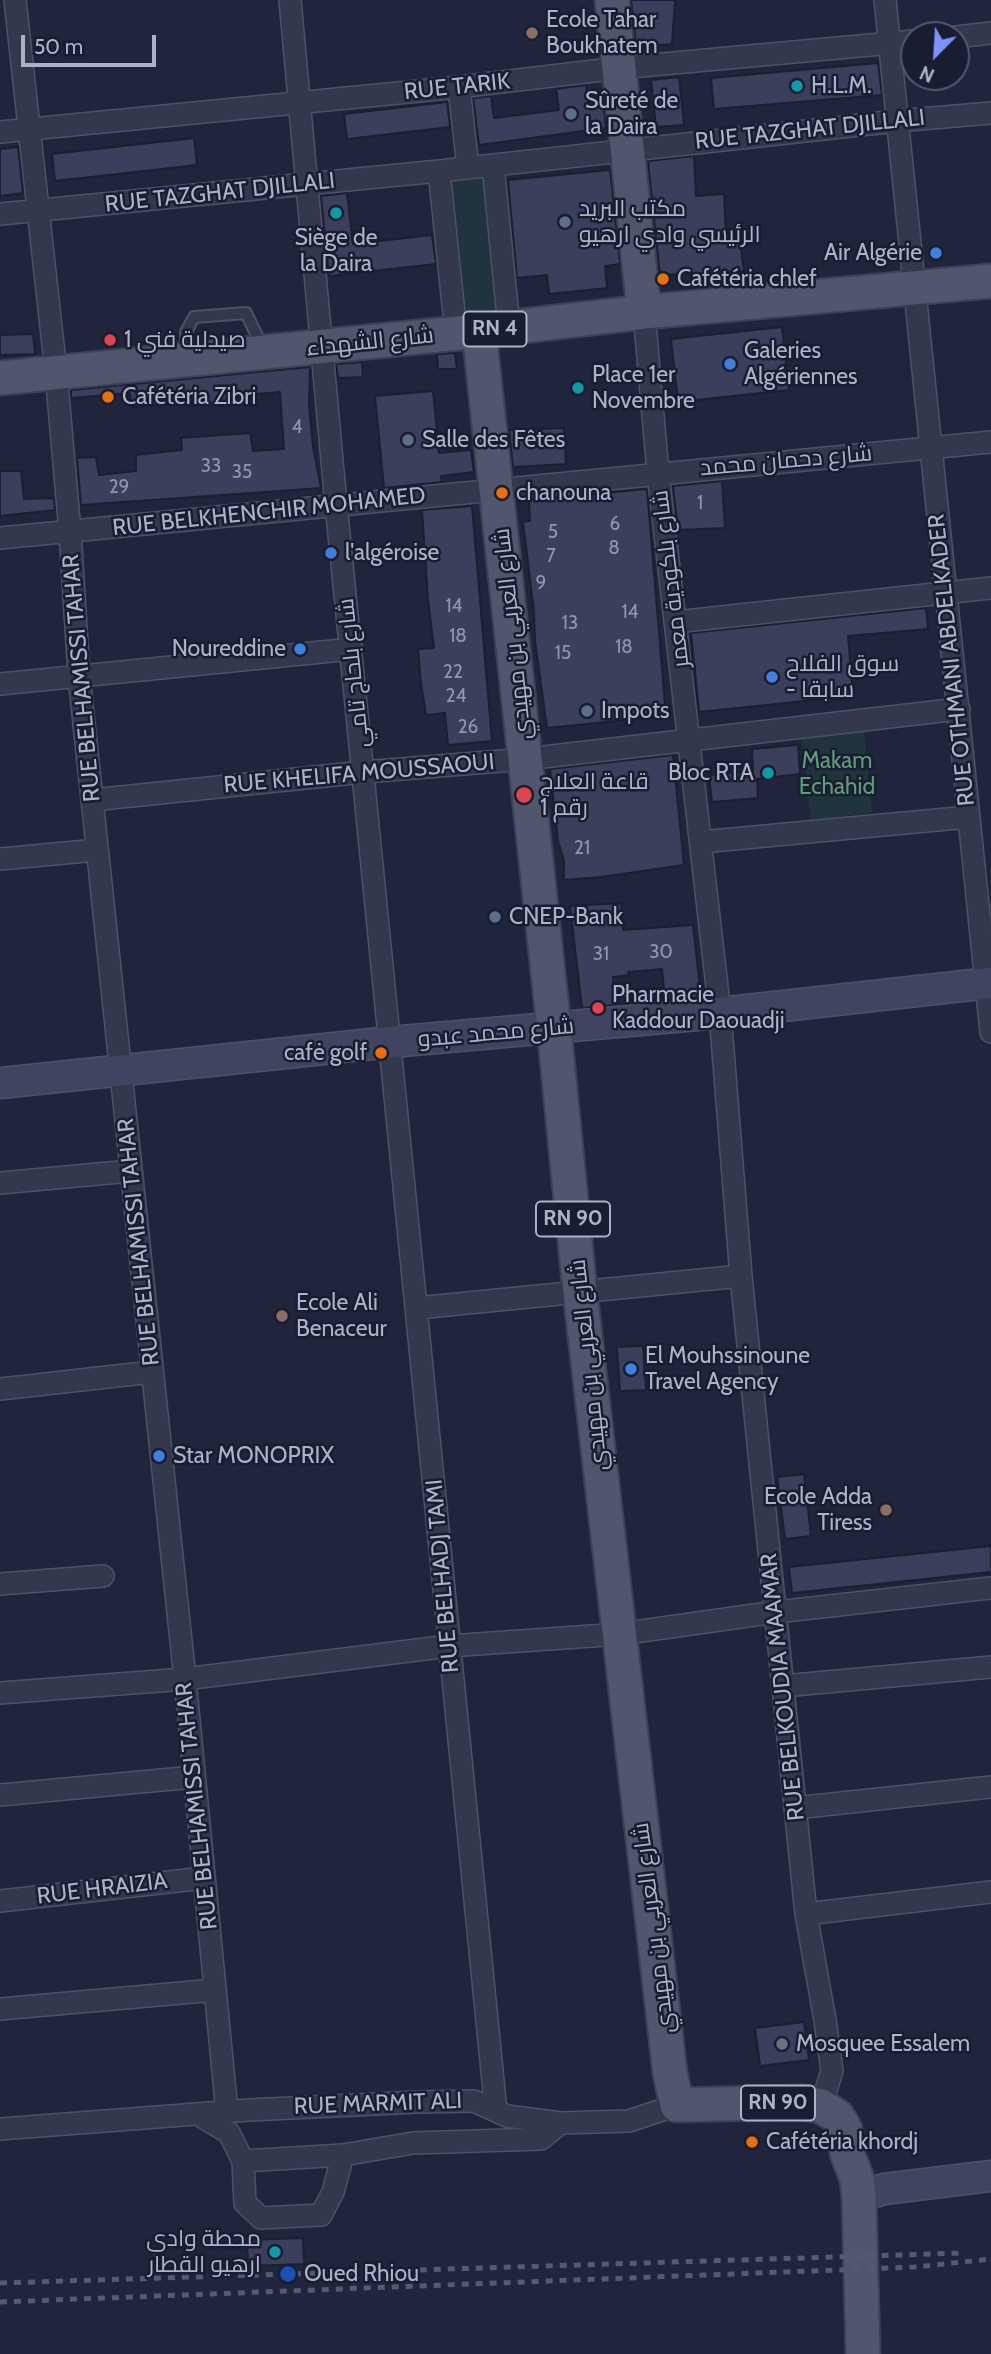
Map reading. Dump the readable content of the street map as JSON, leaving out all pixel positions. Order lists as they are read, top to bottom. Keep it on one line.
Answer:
{"streets":{"main road":["RN 4","شارع الشهداء","شارع العربي بن مهيدي","RN 90"],"street":["RUE TARIK","RUE TAZGHAT DJILLALI","شارع دحمان محمد","RUE BELKHENCHIR MOHAMED","شارع بلكودية معمر","RUE OTHMANI ABDELKADER","شارع بلحاج تامي","RUE BELHAMISSI TAHAR","RUE KHELIFA MOUSSAOUI","شارع محمد عبدو","RUE BELHADJ TAMI","RUE BELKOUDIA MAAMAR","RUE HRAIZIA","RUE MARMIT ALI"]},"crossings":[["RUE TARIK","RUE OTHMANI ABDELKADER"],["RUE TARIK","شارع بلحاج تامي"],["RUE TARIK","RUE BELHAMISSI TAHAR"],["RUE TAZGHAT DJILLALI","RUE OTHMANI ABDELKADER"],["RUE TAZGHAT DJILLALI","شارع بلحاج تامي"],["RUE TAZGHAT DJILLALI","RUE BELHAMISSI TAHAR"],["شارع الشهداء","شارع بلكودية معمر"],["شارع الشهداء","شارع العربي بن مهيدي"],["شارع الشهداء","RUE OTHMANI ABDELKADER"],["شارع الشهداء","شارع بلحاج تامي"],["شارع الشهداء","RUE BELHAMISSI TAHAR"],["شارع دحمان محمد","RUE BELKHENCHIR MOHAMED"],["شارع دحمان محمد","شارع بلكودية معمر"],["شارع دحمان محمد","شارع العربي بن مهيدي"],["شارع دحمان محمد","RUE OTHMANI ABDELKADER"],["RUE BELKHENCHIR MOHAMED","شارع العربي بن مهيدي"],["RUE BELKHENCHIR MOHAMED","شارع بلحاج تامي"],["RUE BELKHENCHIR MOHAMED","RUE BELHAMISSI TAHAR"],["شارع بلكودية معمر","RUE KHELIFA MOUSSAOUI"],["شارع بلكودية معمر","شارع محمد عبدو"],["شارع بلكودية معمر","RUE BELKOUDIA MAAMAR"],["شارع العربي بن مهيدي","RUE KHELIFA MOUSSAOUI"],["شارع العربي بن مهيدي","شارع محمد عبدو"],["شارع العربي بن مهيدي","RN 90"],["شارع العربي بن مهيدي","RUE MARMIT ALI"],["RUE OTHMANI ABDELKADER","RUE KHELIFA MOUSSAOUI"],["RUE OTHMANI ABDELKADER","شارع محمد عبدو"],["شارع بلحاج تامي","RUE KHELIFA MOUSSAOUI"],["شارع بلحاج تامي","شارع محمد عبدو"],["شارع بلحاج تامي","RUE BELHADJ TAMI"],["RUE BELHAMISSI TAHAR","RUE KHELIFA MOUSSAOUI"],["RUE BELHAMISSI TAHAR","شارع محمد عبدو"],["RUE BELHAMISSI TAHAR","RUE HRAIZIA"],["RUE BELHAMISSI TAHAR","RUE MARMIT ALI"],["شارع محمد عبدو","RUE BELHADJ TAMI"],["شارع محمد عبدو","RUE BELKOUDIA MAAMAR"],["RN 90","RUE BELKOUDIA MAAMAR"],["RN 90","RUE MARMIT ALI"],["RUE BELHADJ TAMI","RUE MARMIT ALI"]],"parks":["Makam Echahid"],"places":["Ecole Tahar Boukhatem","H.L.M.","Sûreté de la Daira","Siège de la Daira","مكتب البريد الرئيسي وادي ارهيو","Air Algérie","Cafétéria chlef","صيدلية فني 1","Galeries Algériennes","Place 1er Novembre","Cafétéria Zibri","Salle des Fêtes","chanouna","l'algéroise","Noureddine","سوق الفلاح - سابقا","Impots","Bloc RTA","قاعة العلاج رقم 1","CNEP-Bank","Pharmacie Kaddour Daouadji","cafė golf","Ecole Ali Benaceur","El Mouhssinoune Travel Agency","Star MONOPRIX","Ecole Adda Tiress","Mosquee Essalem","Cafétéria khordj","محطة وادي ارهيو القطار","Oued Rhiou"],"house_numbers":["4","33","35","29","1","6","5","8","7","9","14","14","13","18","18","15","22","24","26","21","30","31"],"scale_bar":"50 m","north":"bottom left"}
